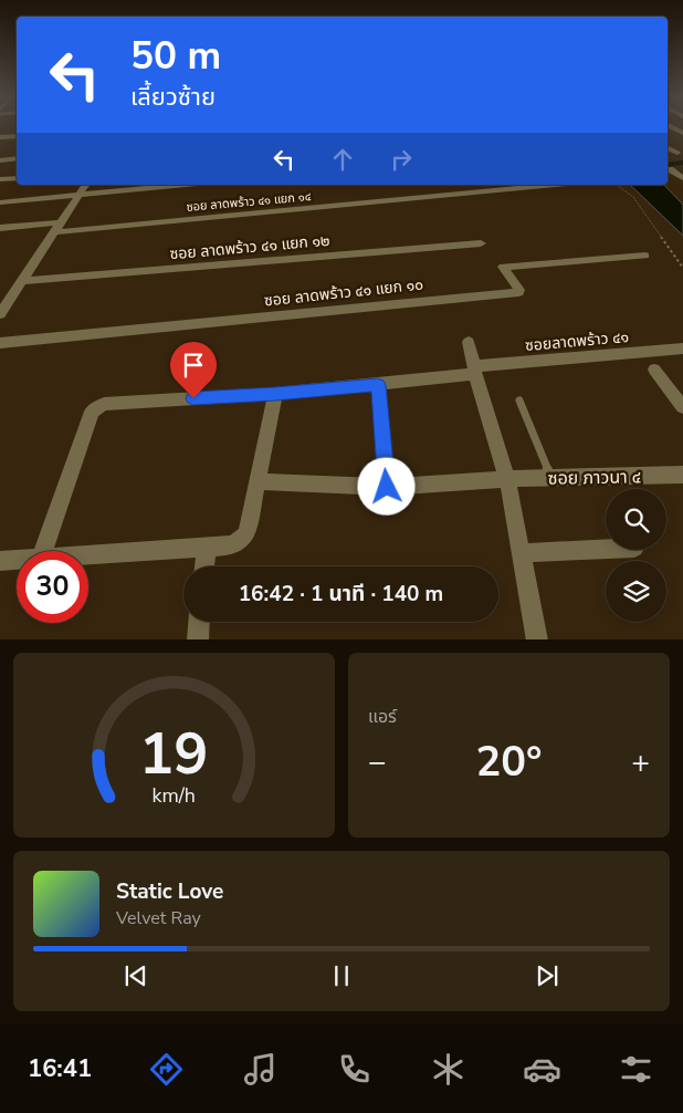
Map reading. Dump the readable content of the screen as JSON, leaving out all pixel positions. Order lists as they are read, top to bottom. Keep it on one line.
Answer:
{"streets":{"street":["ซอย ลาดพร้าว ๔๑ แยก ๑๔","ซอย ลาดพร้าว ๔๑ แยก ๑๒","ซอย ลาดพร้าว ๔๑ แยก ๑๐","ซอยลาดพร้าว ๔๑","ซอย ภาวนา ๔"]},"page":{"turn":["50 m","เลี้ยวซ้าย"],"limit":"30","trip":"16:42 · 1 นาที · 140 m","tile":"แอร์","heat":["−","20°","+"],"song":["Static Love","Velvet Ray"],"tabs":"16:41","gauge":["19","km/h"]}}
